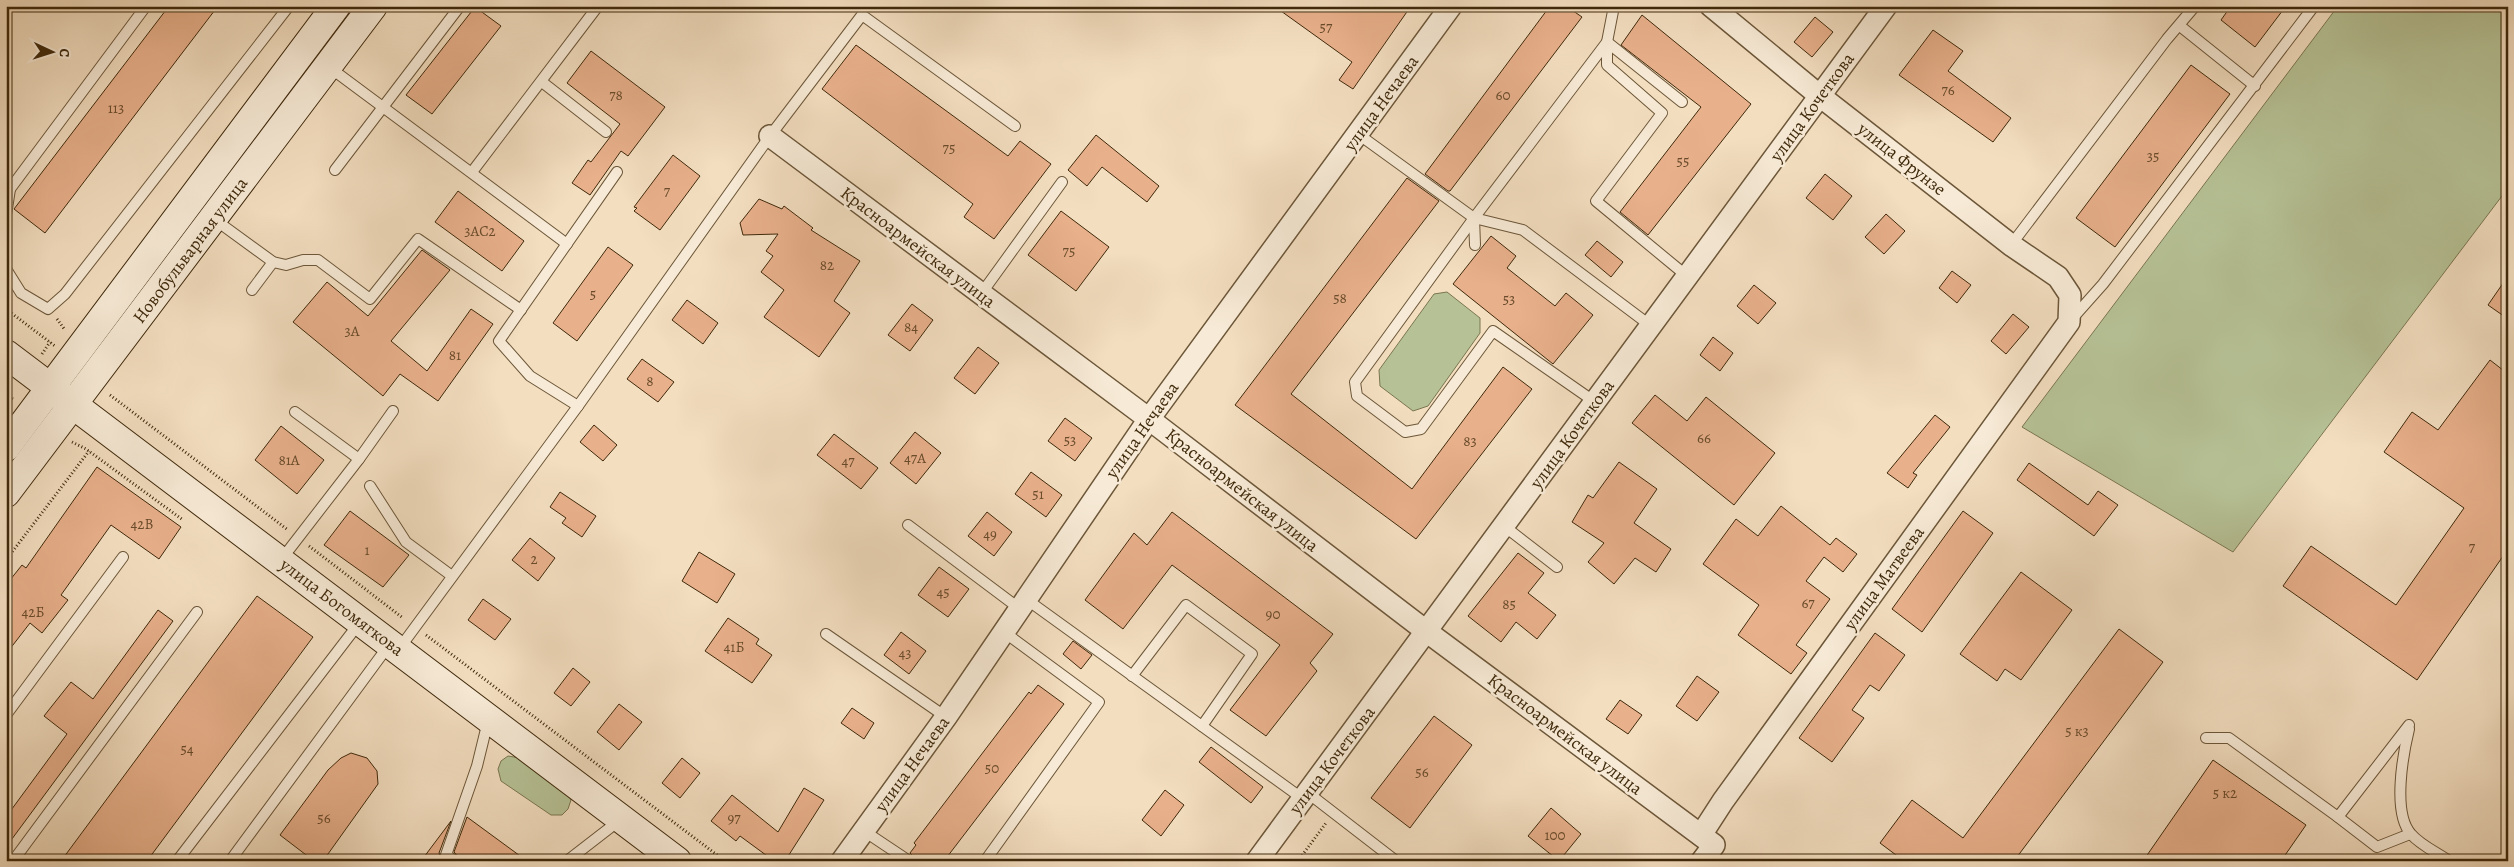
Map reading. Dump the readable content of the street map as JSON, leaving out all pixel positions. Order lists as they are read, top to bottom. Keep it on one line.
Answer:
{"streets":{"main road":["Новобульварная улица","улица Богомягкова"],"street":["улица Нечаева","улица Кочеткова","улица Фрунзе","Красноармейская улица","улица Матвеева"]},"crossings":[["улица Нечаева","Красноармейская улица"],["улица Кочеткова","улица Фрунзе"],["улица Кочеткова","Красноармейская улица"],["улица Фрунзе","улица Матвеева"],["Красноармейская улица","улица Матвеева"],["Новобульварная улица","улица Богомягкова"]],"house_numbers":["57","76","78","60","113","75","35","55","7","3АС2","75","82","5","58","53","84","3А","81","8","66","53","83","47А","81А","47","51","42В","49","7","1","2","45","67","85","42Б","90","41Б","43","5 к3","54","50","56","5 к2","56","97","100"],"north":"right"}
